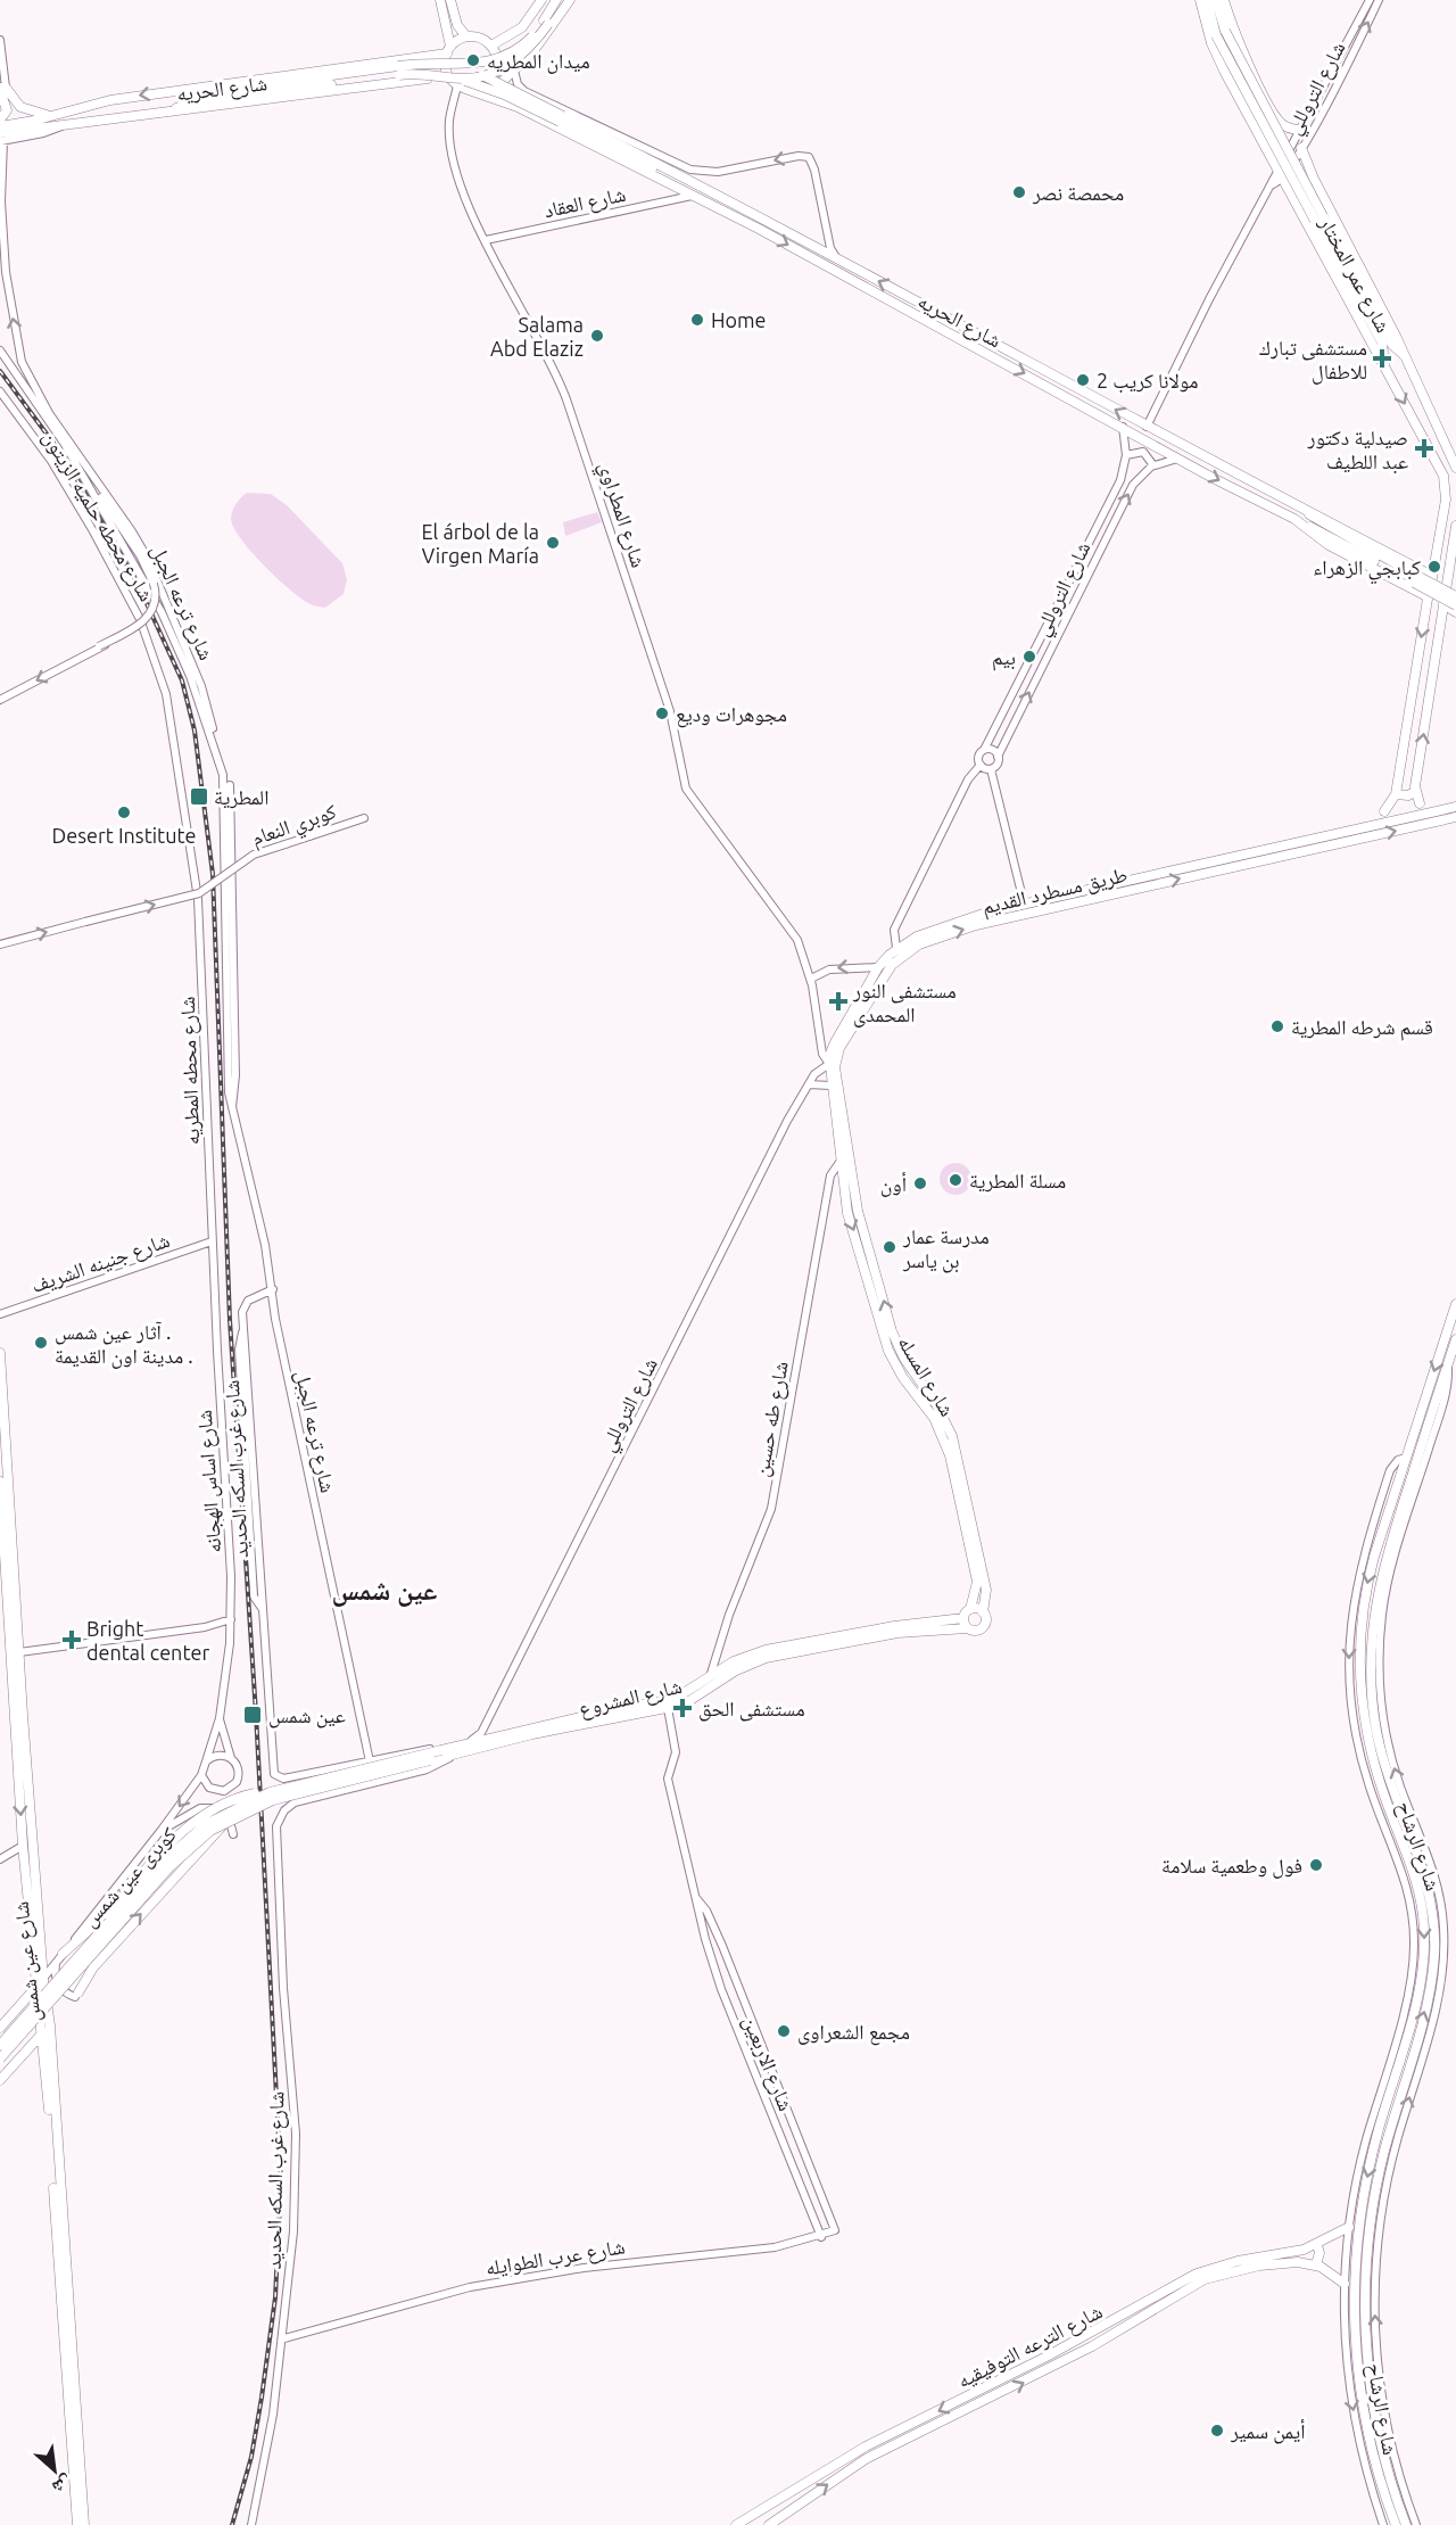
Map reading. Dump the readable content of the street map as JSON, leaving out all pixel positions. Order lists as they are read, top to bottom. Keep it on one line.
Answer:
{"streets":{"main road":["شارع الحريه","شارع عمر المختار","طريق مسطرد القديم","شارع المسله","شارع المشروع","شارع الرشاح","كوبرى عين شمس","شارع عين شمس","شارع الترعه التوفيقيه"],"street":["شارع التروللي","شارع العقاد","شارع المطراوي","شارع محطه حلميه الزيتون","شارع ترعه الجبل","كوبري النعام","شارع محطه المطريه","شارع جنينه الشريف","شارع طه حسين","شارع غرب السكه الحديد","شارع اساس الهجانه","شارع الاربعين","شارع عرب الطوايله"]},"crossings":[["شارع الحريه","شارع التروللي"],["شارع الحريه","شارع العقاد"],["شارع الحريه","شارع عمر المختار"],["شارع الحريه","شارع المطراوي"],["شارع الحريه","شارع ترعه الجبل"],["شارع التروللي","شارع عمر المختار"],["شارع التروللي","طريق مسطرد القديم"],["شارع التروللي","شارع المشروع"],["شارع التروللي","كوبرى عين شمس"],["شارع العقاد","شارع المطراوي"],["شارع محطه حلميه الزيتون","شارع ترعه الجبل"],["شارع محطه حلميه الزيتون","شارع محطه المطريه"],["شارع ترعه الجبل","شارع غرب السكه الحديد"],["شارع ترعه الجبل","شارع المشروع"],["طريق مسطرد القديم","شارع المسله"],["طريق مسطرد القديم","شارع طه حسين"],["شارع محطه المطريه","شارع جنينه الشريف"],["شارع محطه المطريه","شارع اساس الهجانه"],["شارع جنينه الشريف","شارع اساس الهجانه"],["شارع المسله","شارع طه حسين"],["شارع المسله","شارع المشروع"],["شارع طه حسين","شارع المشروع"],["شارع غرب السكه الحديد","شارع المشروع"],["شارع غرب السكه الحديد","شارع عرب الطوايله"],["شارع المشروع","كوبرى عين شمس"],["شارع المشروع","شارع الاربعين"],["شارع الاربعين","شارع عرب الطوايله"]],"one_way":["كوبري النعام"],"districts":["عين شمس"],"places":{"other":["ميدان المطريه","محمصة نصر","Home","Salama Abd Elaziz","مولانا كريب 2","El árbol de la Virgen María","كبابجي الزهراء","بيم","مجوهرات وديع","Desert Institute","قسم شرطه المطرية","مسلة المطرية","أون","مدرسة عمار بن ياسر","آثار عين شمس . مدينة اون القديمة .","فول وطعمية سلامة","مجمع الشعراوى","أيمن سمير"],"health":["مستشفى تبارك للاطفال","صيدلية دكتور عبد اللطيف","مستشفى النور المحمدى","Bright dental center","مستشفى الحق"],"transit":["المطرية","عين شمس"]},"north":"bottom right"}
